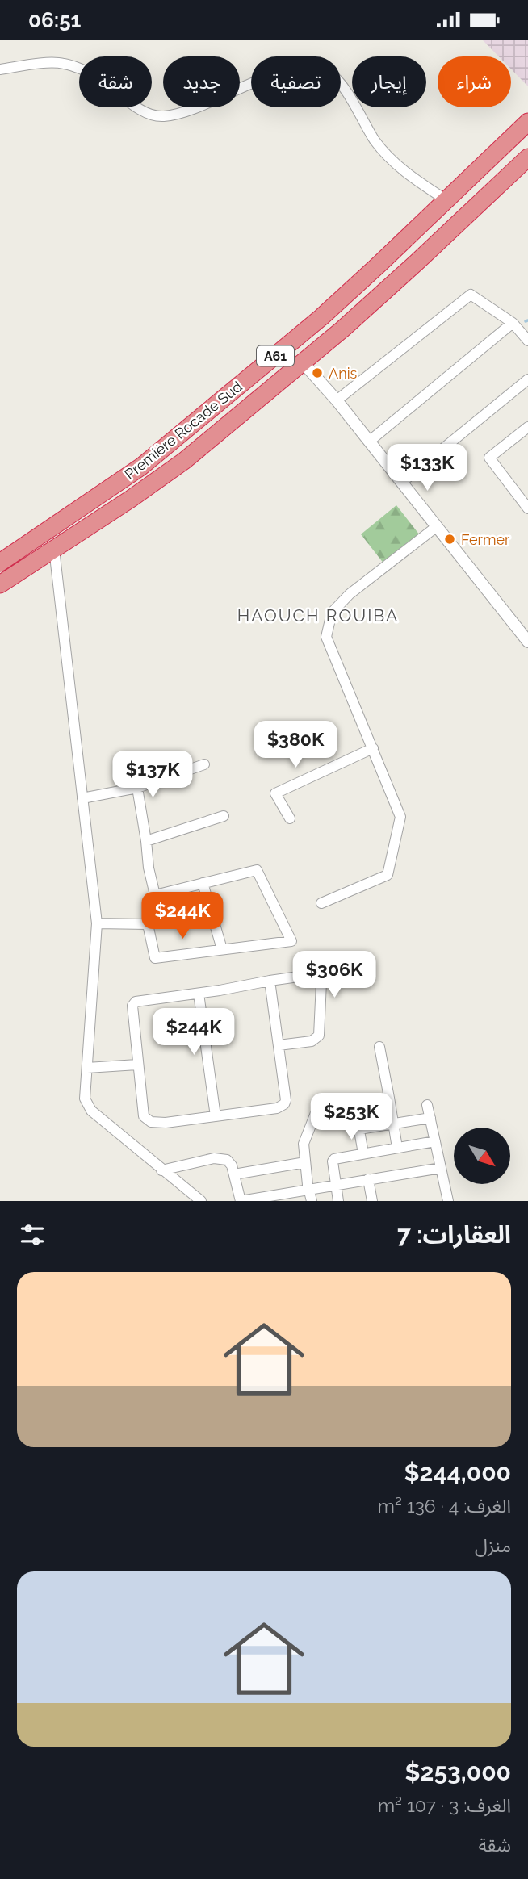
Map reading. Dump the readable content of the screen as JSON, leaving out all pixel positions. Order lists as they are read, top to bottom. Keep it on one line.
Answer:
{"streets":{"highway":["A61","Première Rocade Sud"]},"districts":["HAOUCH ROUIBA"],"places":["Anis","Fermer"],"north":"bottom right","page":{"status":"06:51","chip":["شراء","إيجار","تصفية","جديد","شقة"],"price":["$133K","$380K","$137K","$244K","$306K","$244K","$253K"],"heading":"العقارات: 7","list":[{"name":"$244,000","note":"الغرف: 4 · 136 m² · منزل"},{"name":"$253,000","note":"الغرف: 3 · 107 m² · شقة"}]}}
